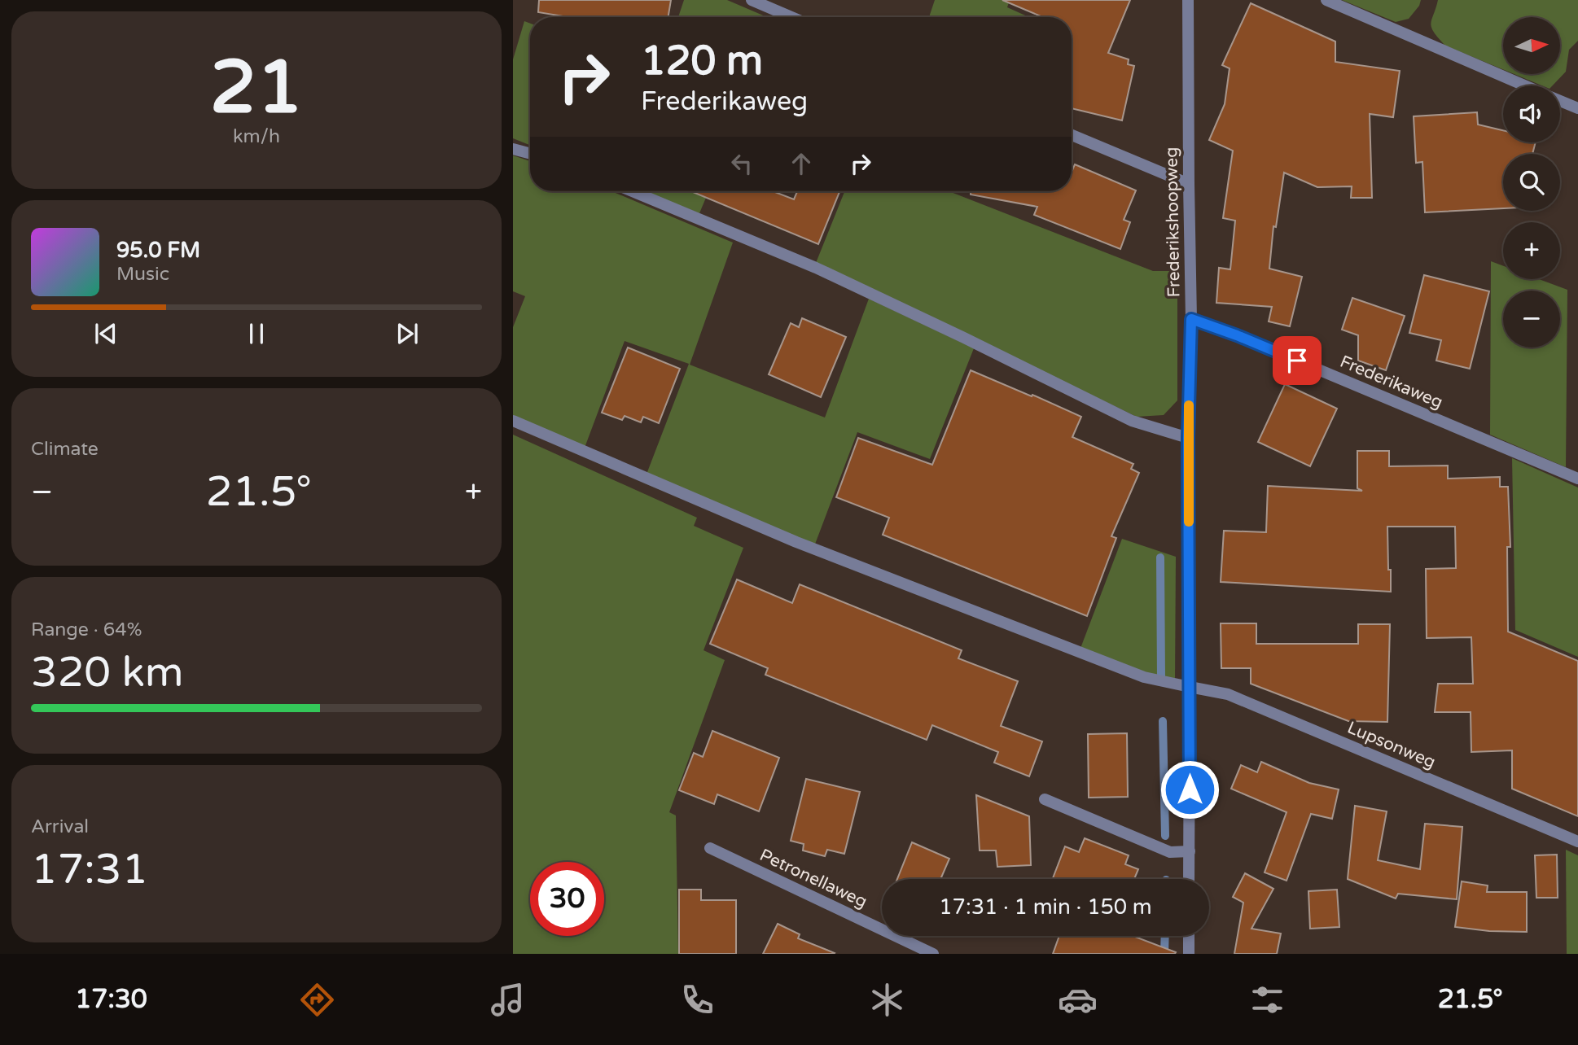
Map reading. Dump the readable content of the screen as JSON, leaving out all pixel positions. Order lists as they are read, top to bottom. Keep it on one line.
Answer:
{"streets":{"street":["Frederikshoopweg","Frederikaweg","Lupsonweg","Petronellaweg"]},"crossings":[["Frederikshoopweg","Frederikaweg"],["Frederikshoopweg","Lupsonweg"]],"north":"right","page":{"tile":[["21","km/h"],"Climate",["Range · 64%","320 km"],["Arrival","17:31"]],"map_buttons":["+","−"],"turn":["120 m","Frederikaweg"],"song":["95.0 FM","Music"],"heat":["−","21.5°","+"],"limit":"30","trip":"17:31 · 1 min · 150 m","tabs":["17:30","21.5°"]}}
